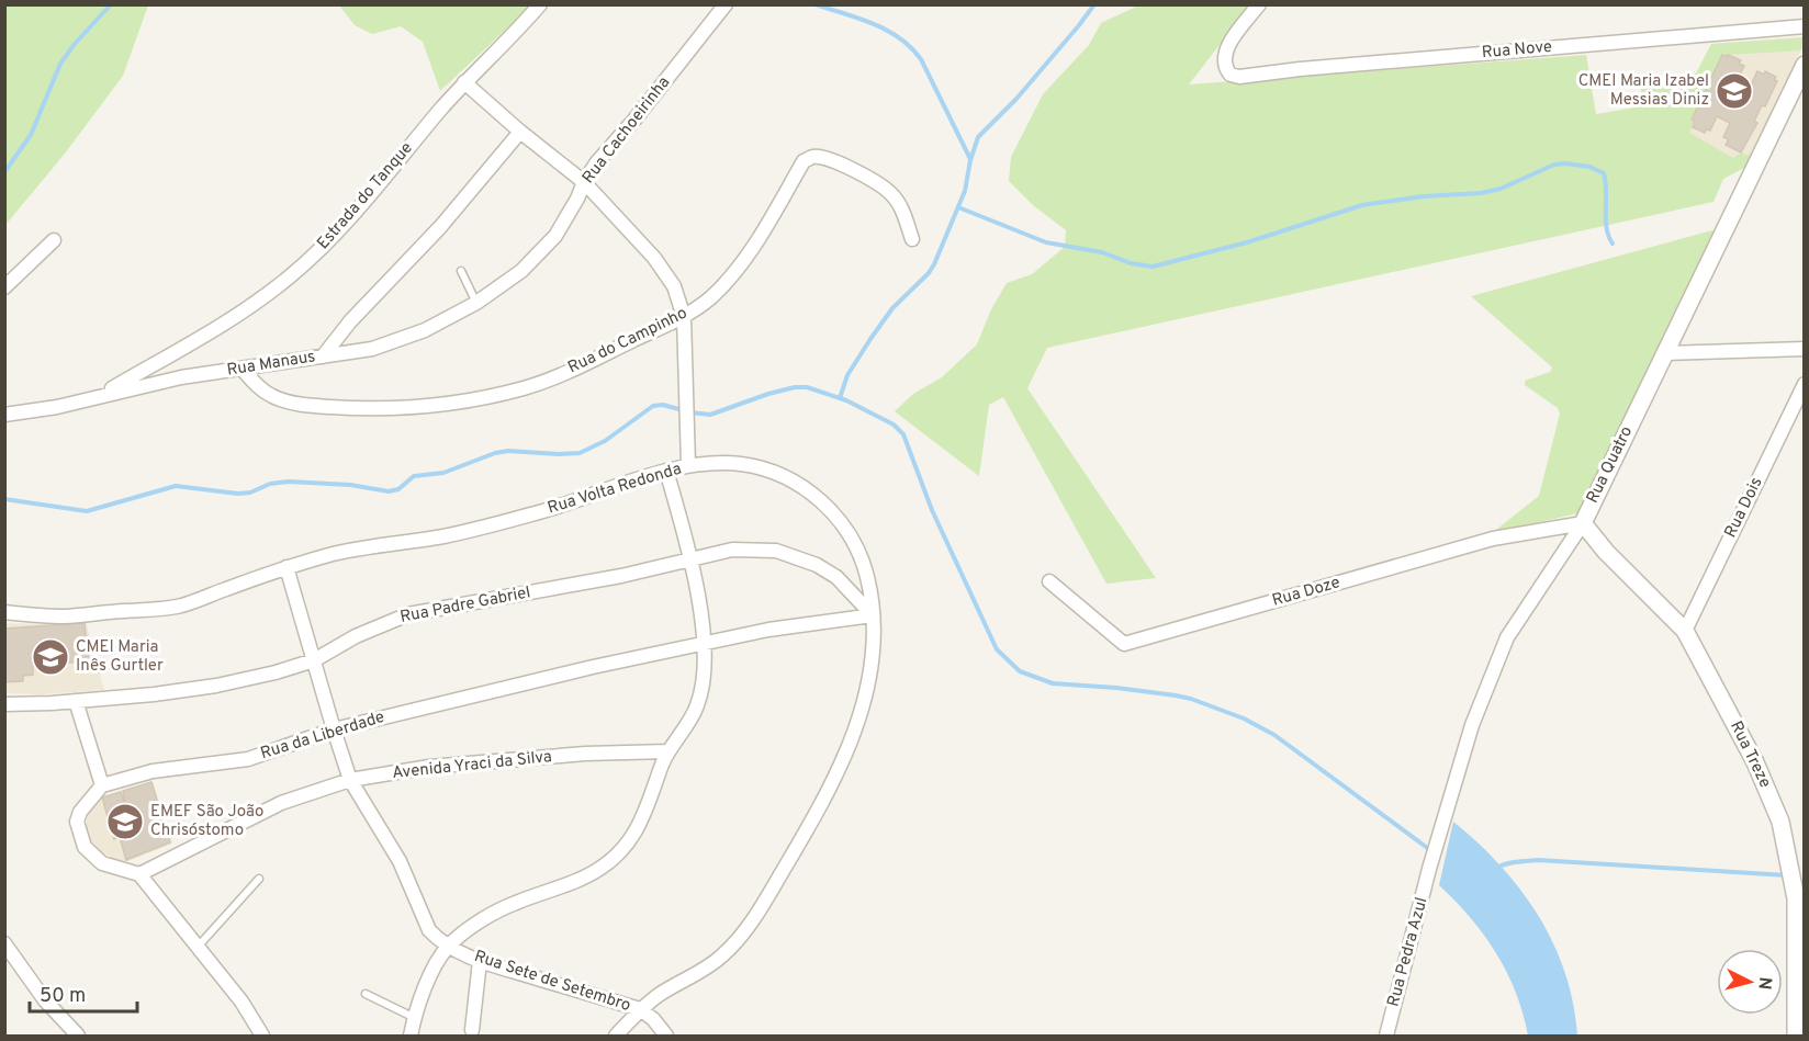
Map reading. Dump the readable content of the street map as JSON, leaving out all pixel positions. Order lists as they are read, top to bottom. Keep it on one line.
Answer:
{"streets":{"street":["Rua Nove","Rua Cachoeirinha","Estrada do Tanque","Rua do Campinho","Rua Manaus","Rua Quatro","Rua Volta Redonda","Rua Dois","Rua Doze","Rua Padre Gabriel","Rua da Liberdade","Rua Treze","Avenida Yraci da Silva","Rua Pedra Azul","Rua Sete de Setembro"]},"crossings":[["Rua Cachoeirinha","Rua Manaus"],["Estrada do Tanque","Rua Manaus"],["Rua do Campinho","Rua Manaus"],["Rua Quatro","Rua Doze"],["Rua Quatro","Rua Treze"],["Rua Quatro","Rua Pedra Azul"],["Rua Volta Redonda","Rua Padre Gabriel"],["Rua Volta Redonda","Rua da Liberdade"],["Rua Volta Redonda","Rua Sete de Setembro"],["Rua Dois","Rua Treze"],["Rua Doze","Rua Treze"],["Rua Padre Gabriel","Rua da Liberdade"],["Rua Padre Gabriel","Rua Sete de Setembro"],["Rua da Liberdade","Rua Sete de Setembro"],["Avenida Yraci da Silva","Rua Sete de Setembro"]],"places":{"school or university":["CMEI Maria Izabel Messias Diniz","CMEI Maria Inês Gurtler","EMEF São João Chrisóstomo"]},"scale_bar":"50 m","north":"right"}
